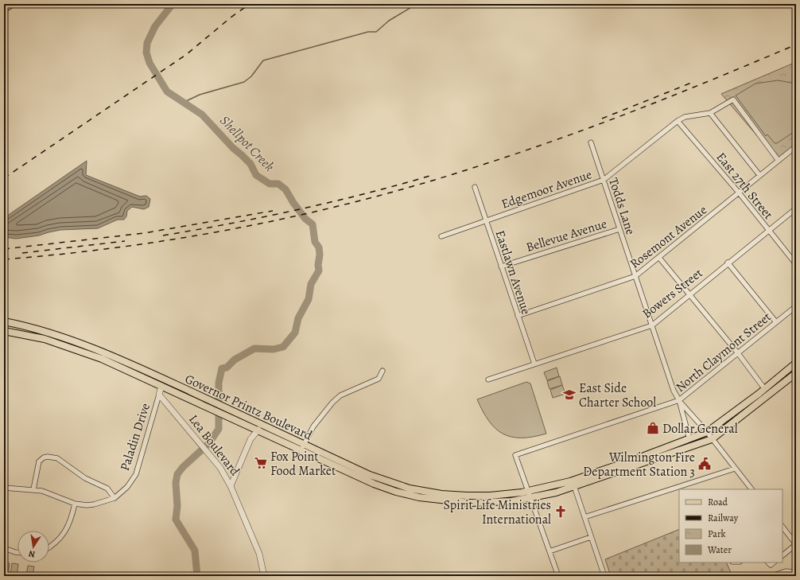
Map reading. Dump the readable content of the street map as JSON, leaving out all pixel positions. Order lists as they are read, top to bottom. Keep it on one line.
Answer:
{"streets":{"main road":["Governor Printz Boulevard"],"street":["East 27th Street","Edgemoor Avenue","Todds Lane","Bellevue Avenue","Rosemont Avenue","Eastlawn Avenue","Bowers Street","North Claymont Street","Paladin Drive","Lea Boulevard"]},"crossings":[["East 27th Street","Edgemoor Avenue"],["East 27th Street","Rosemont Avenue"],["East 27th Street","Bowers Street"],["Edgemoor Avenue","Todds Lane"],["Edgemoor Avenue","Eastlawn Avenue"],["Todds Lane","Bellevue Avenue"],["Todds Lane","Rosemont Avenue"],["Todds Lane","Bowers Street"],["Todds Lane","North Claymont Street"],["Todds Lane","Governor Printz Boulevard"],["Bellevue Avenue","Eastlawn Avenue"],["Rosemont Avenue","Eastlawn Avenue"],["Eastlawn Avenue","Bowers Street"],["North Claymont Street","Governor Printz Boulevard"],["Governor Printz Boulevard","Lea Boulevard"],["Paladin Drive","Lea Boulevard"]],"water":["Shellpot Creek"],"places":{"school or university":["East Side Charter School"],"shop":["Dollar General"],"supermarket":["Fox Point Food Market"],"public building":["Wilmington Fire Department Station 3"],"church":["Spirit Life Ministries International"]},"legend":["Road","Railway","Park","Water"],"north":"bottom"}
